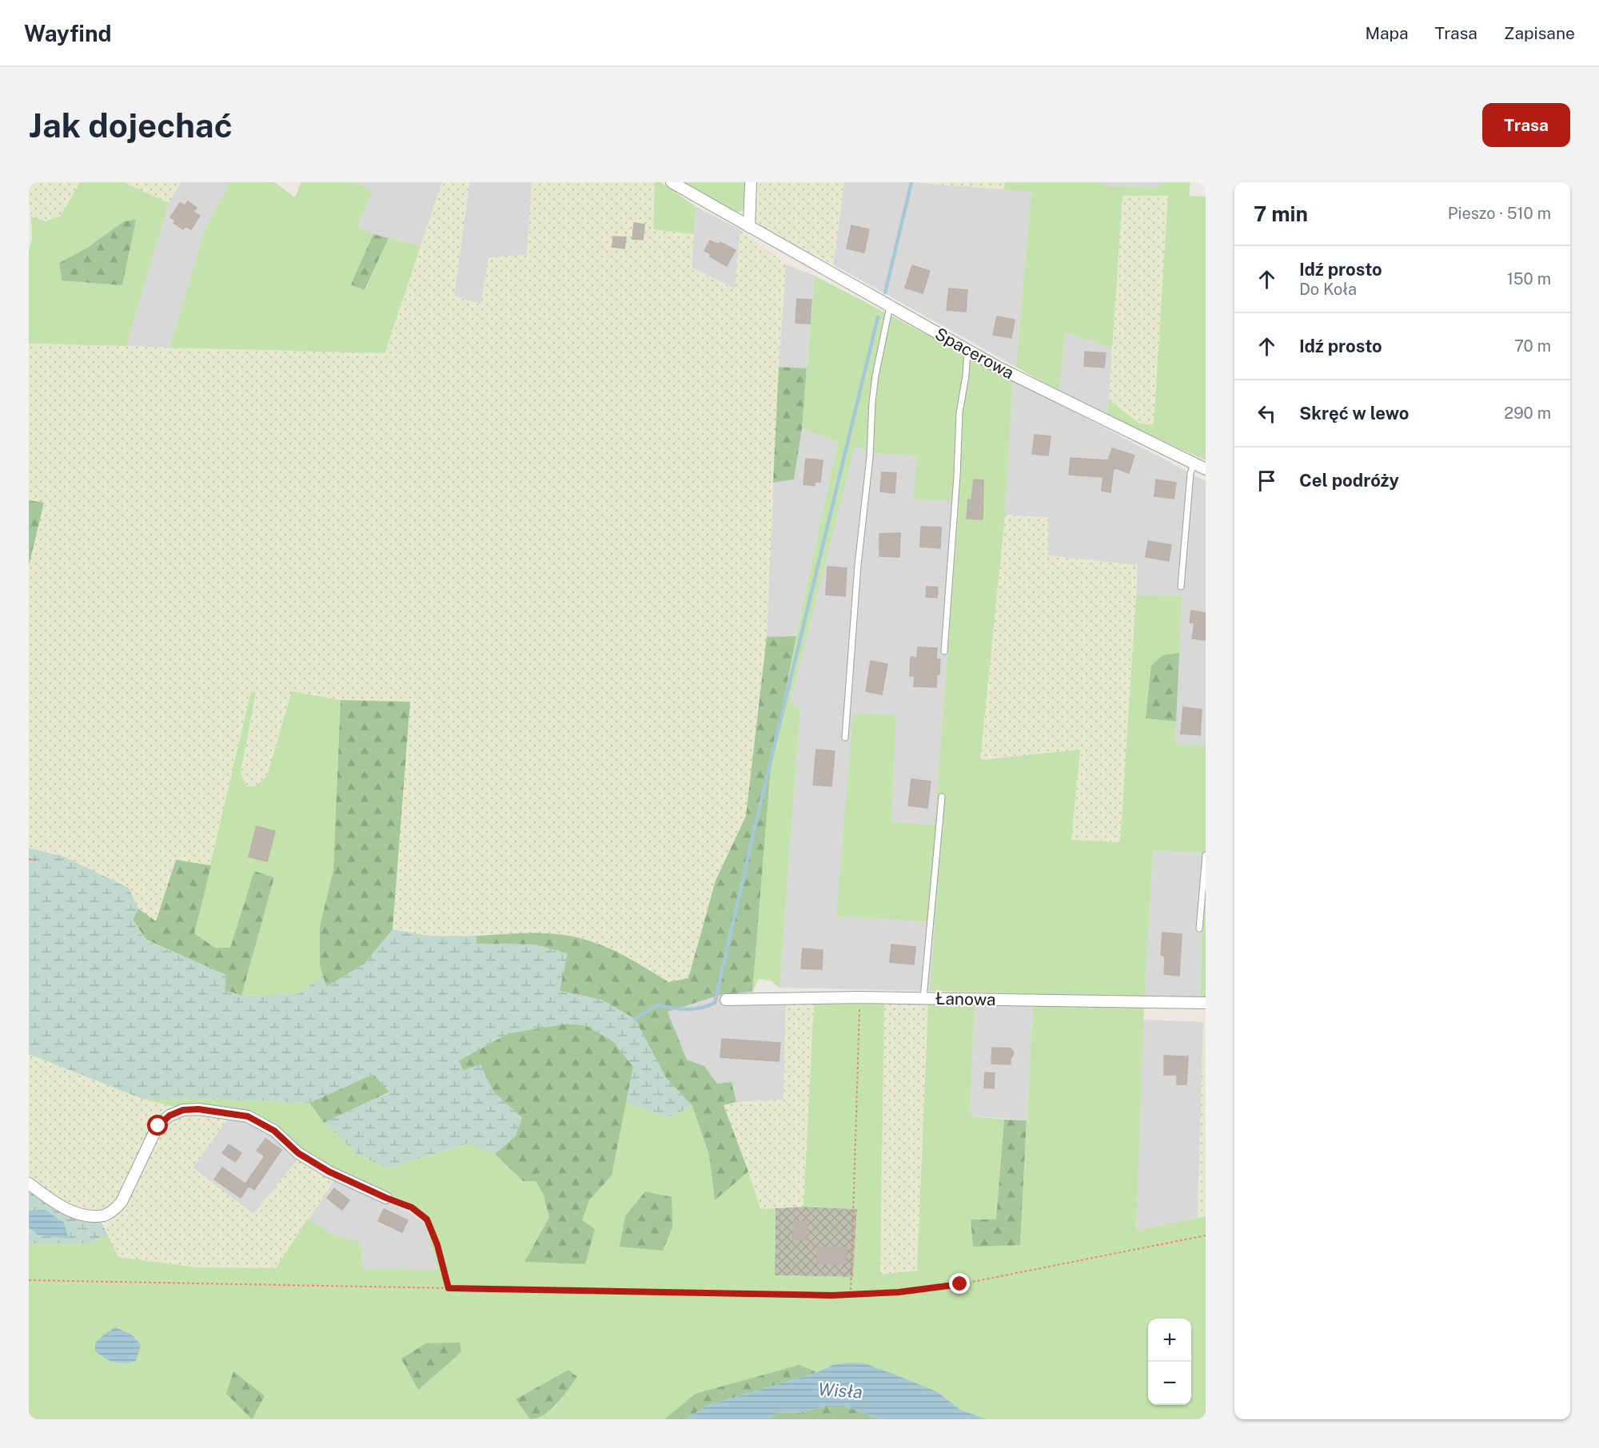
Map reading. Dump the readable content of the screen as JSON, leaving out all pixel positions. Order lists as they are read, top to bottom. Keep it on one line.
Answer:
{"streets":{"street":["Spacerowa","Łanowa"]},"water":["Wisła"],"page":{"header":"Wayfind","nav":["Mapa","Trasa","Zapisane"],"buttons":"Trasa","title":"Jak dojechać","heading":["7 min","Pieszo · 510 m"],"list":[["Idź prosto","Do Koła","150 m"],["Idź prosto","70 m"],["Skręć w lewo","290 m"],"Cel podróży"],"map_buttons":["+","−"]}}
